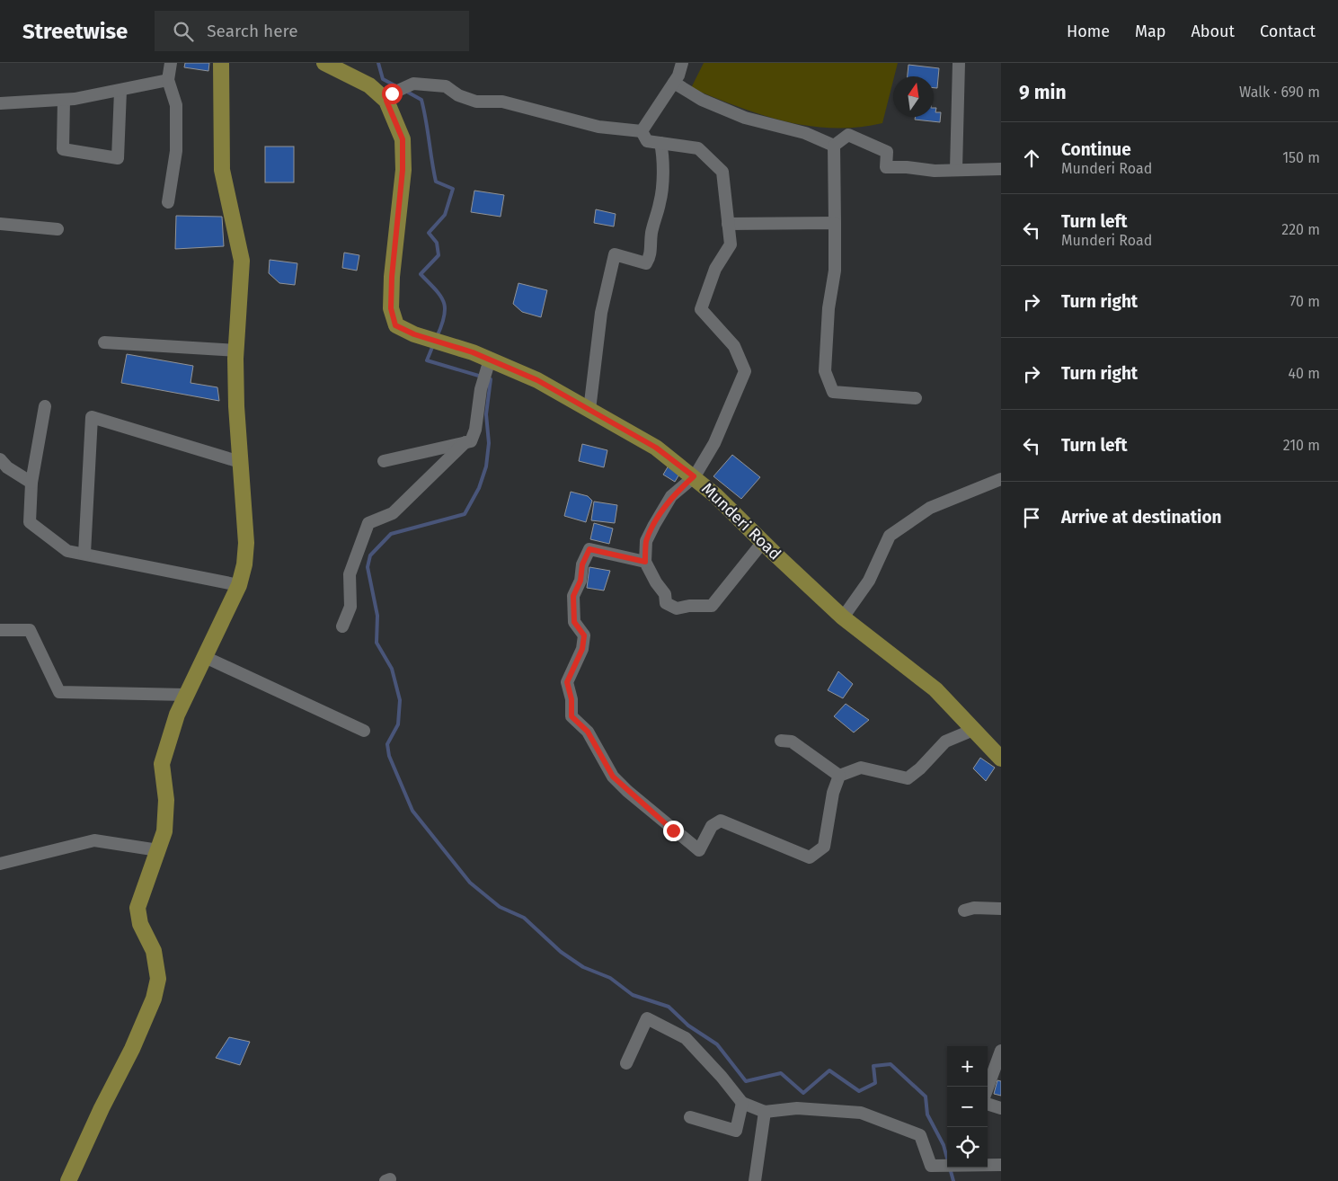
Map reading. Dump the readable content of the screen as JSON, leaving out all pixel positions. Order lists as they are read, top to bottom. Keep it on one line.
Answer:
{"streets":{"main road":["Munderi Road"]},"north":"top","page":{"header":"Streetwise","search":"Search here","nav":["Home","Map","About","Contact"],"heading":["9 min","Walk · 690 m"],"list":[["Continue","Munderi Road","150 m"],["Turn left","Munderi Road","220 m"],["Turn right","70 m"],["Turn right","40 m"],["Turn left","210 m"],"Arrive at destination"],"map_buttons":["+","−"]}}
